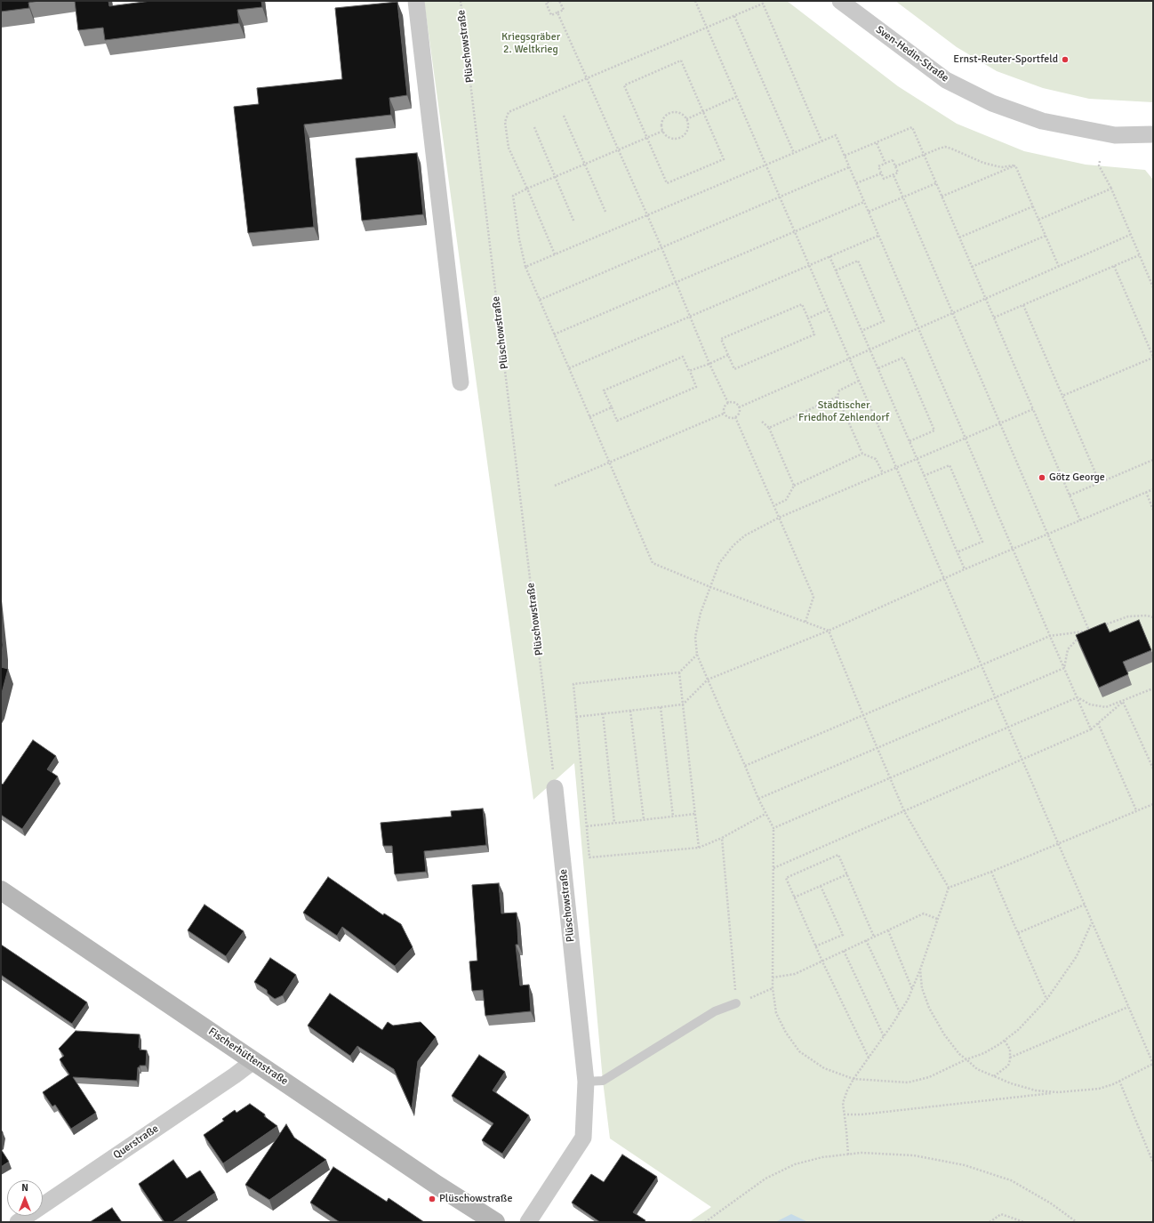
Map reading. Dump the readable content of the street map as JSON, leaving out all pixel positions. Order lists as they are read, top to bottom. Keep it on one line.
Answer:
{"streets":{"street":["Plüschowstraße","Sven-Hedin-Straße","Fischerhüttenstraße","Querstraße"]},"crossings":[["Fischerhüttenstraße","Querstraße"]],"parks":["Kriegsgräber 2. Weltkrieg","Städtischer Friedhof Zehlendorf"],"places":["Ernst-Reuter-Sportfeld","Götz George","Plüschowstraße"],"north":"top"}
